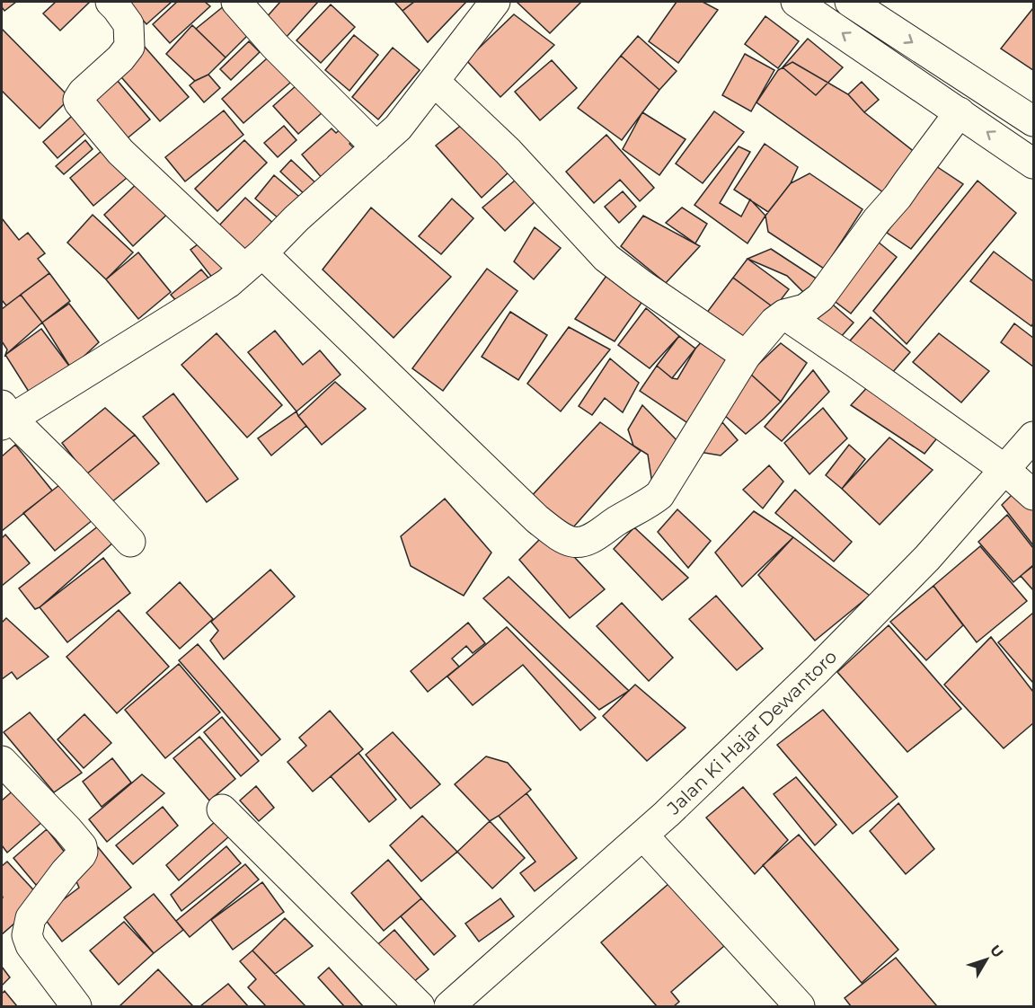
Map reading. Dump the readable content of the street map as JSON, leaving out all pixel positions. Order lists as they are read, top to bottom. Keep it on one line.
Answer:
{"streets":{"main road":["Jalan Ki Hajar Dewantoro"]},"north":"top right"}
